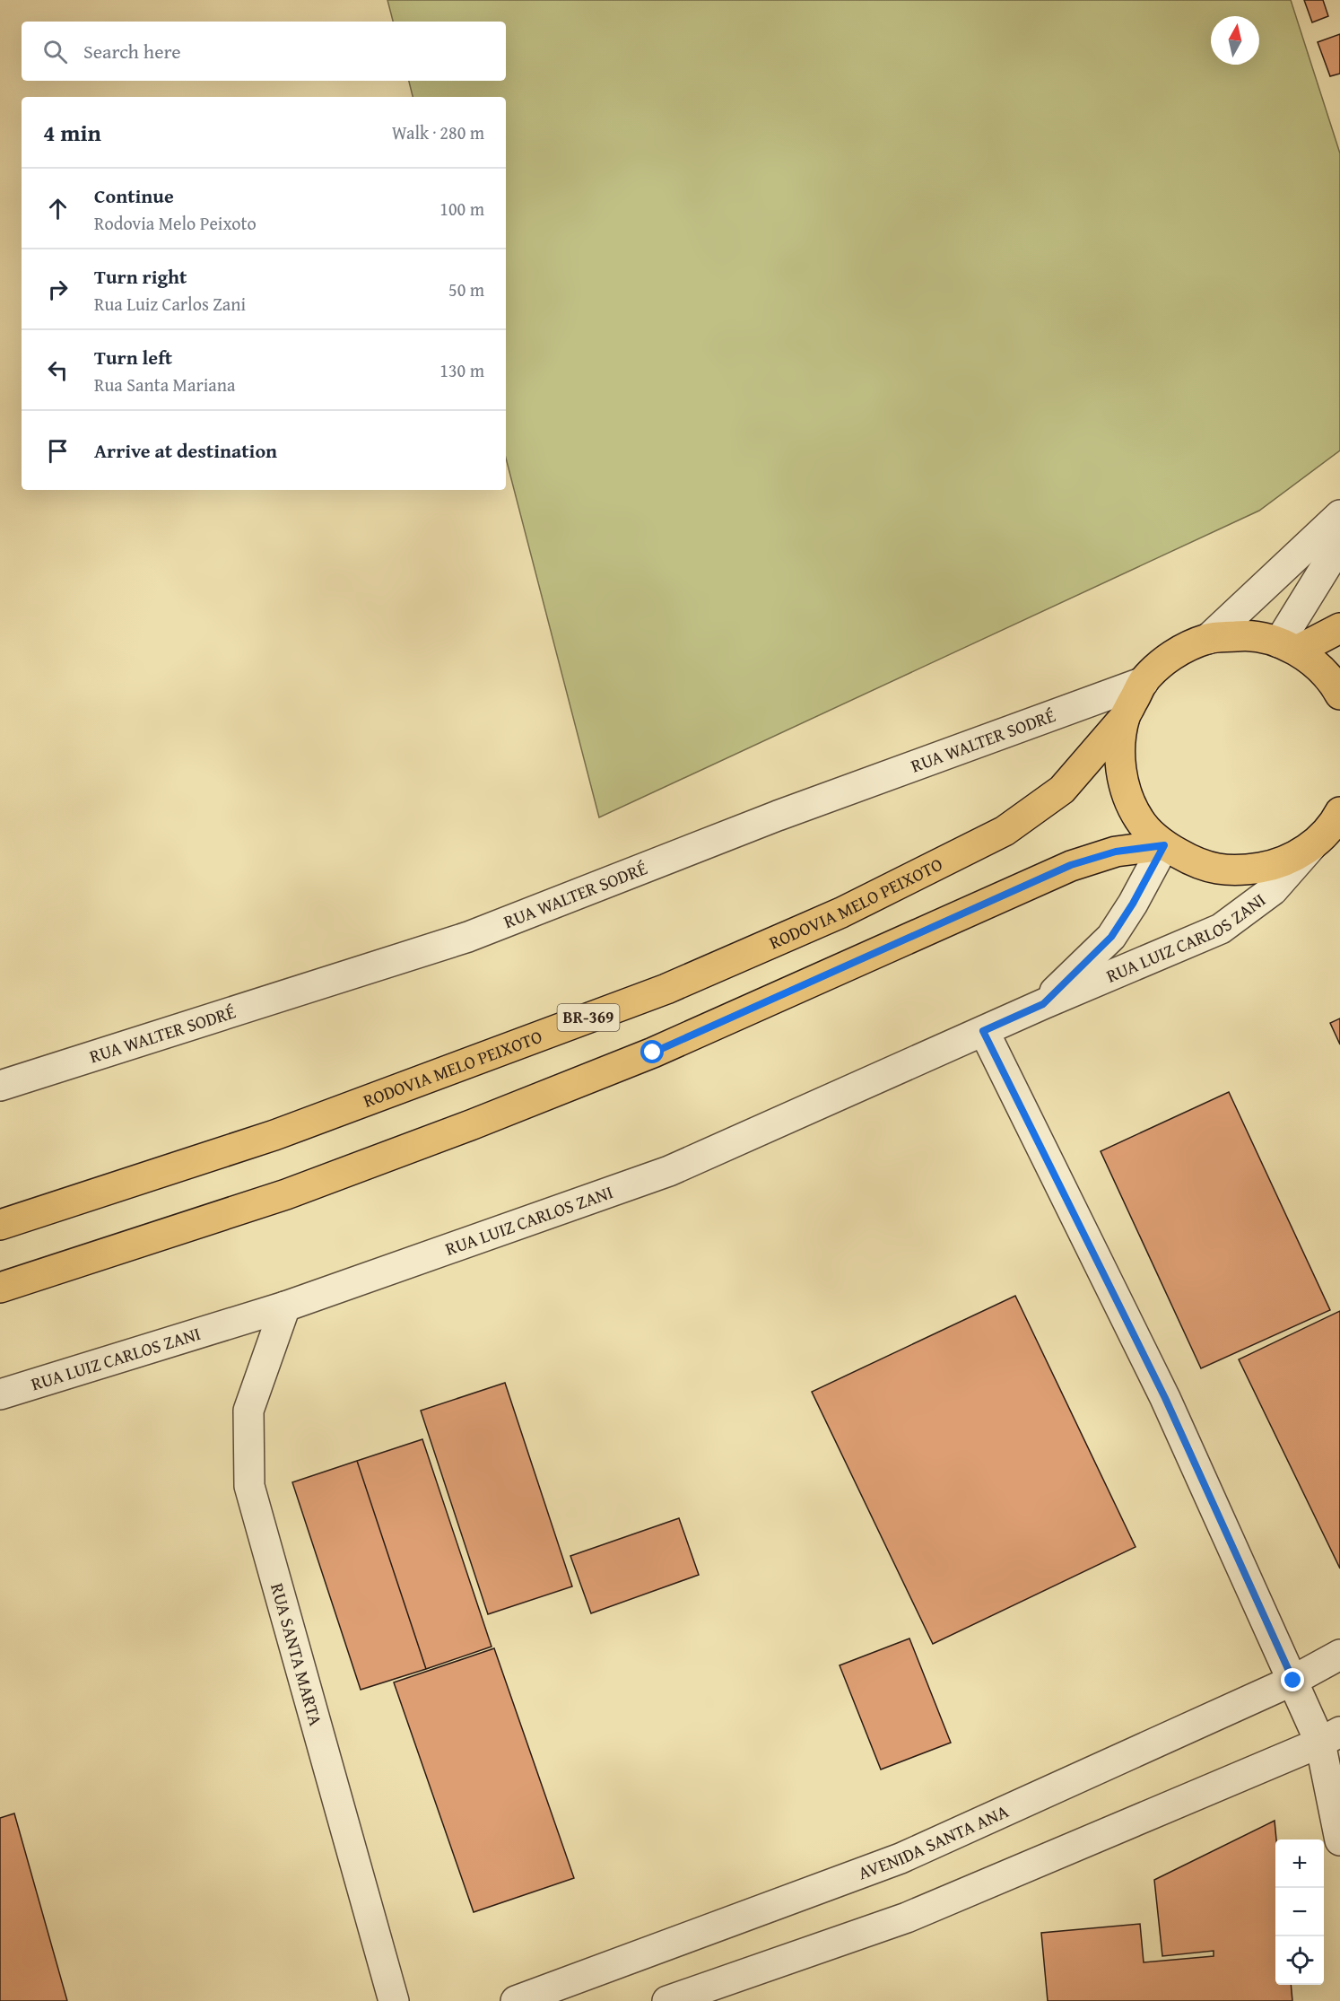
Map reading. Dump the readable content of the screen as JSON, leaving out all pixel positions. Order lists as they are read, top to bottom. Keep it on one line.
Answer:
{"streets":{"main road":["RODOVIA MELO PEIXOTO","BR-369"],"street":["RUA WALTER SODRÉ","RUA LUIZ CARLOS ZANI","RUA SANTA MARTA","AVENIDA SANTA ANA"]},"crossings":[["RUA LUIZ CARLOS ZANI","RUA SANTA MARTA"]],"north":"top","page":{"search":"Search here","heading":["4 min","Walk · 280 m"],"list":[["Continue","Rodovia Melo Peixoto","100 m"],["Turn right","Rua Luiz Carlos Zani","50 m"],["Turn left","Rua Santa Mariana","130 m"],"Arrive at destination"],"map_buttons":["+","−"]}}
